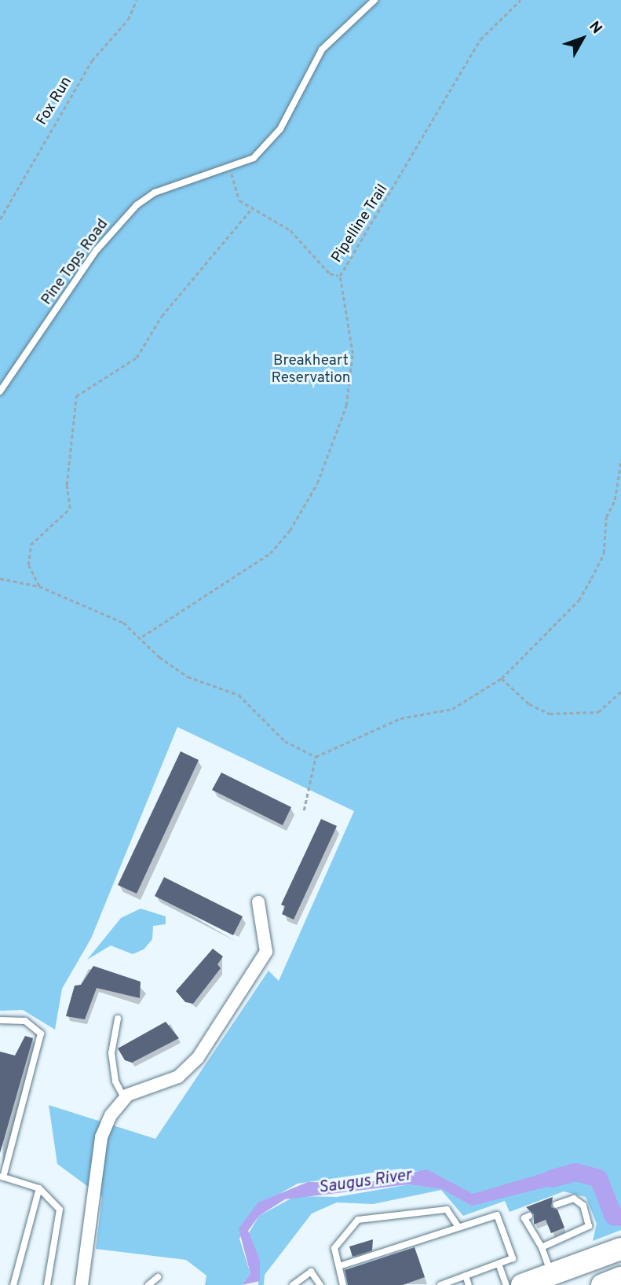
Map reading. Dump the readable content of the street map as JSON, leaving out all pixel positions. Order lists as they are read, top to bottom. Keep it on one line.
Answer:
{"streets":{"lane":["Pine Tops Road"],"path":["Fox Run","Pipelline Trail"]},"water":["Saugus River"],"parks":["Breakheart Reservation"],"north":"top right"}
